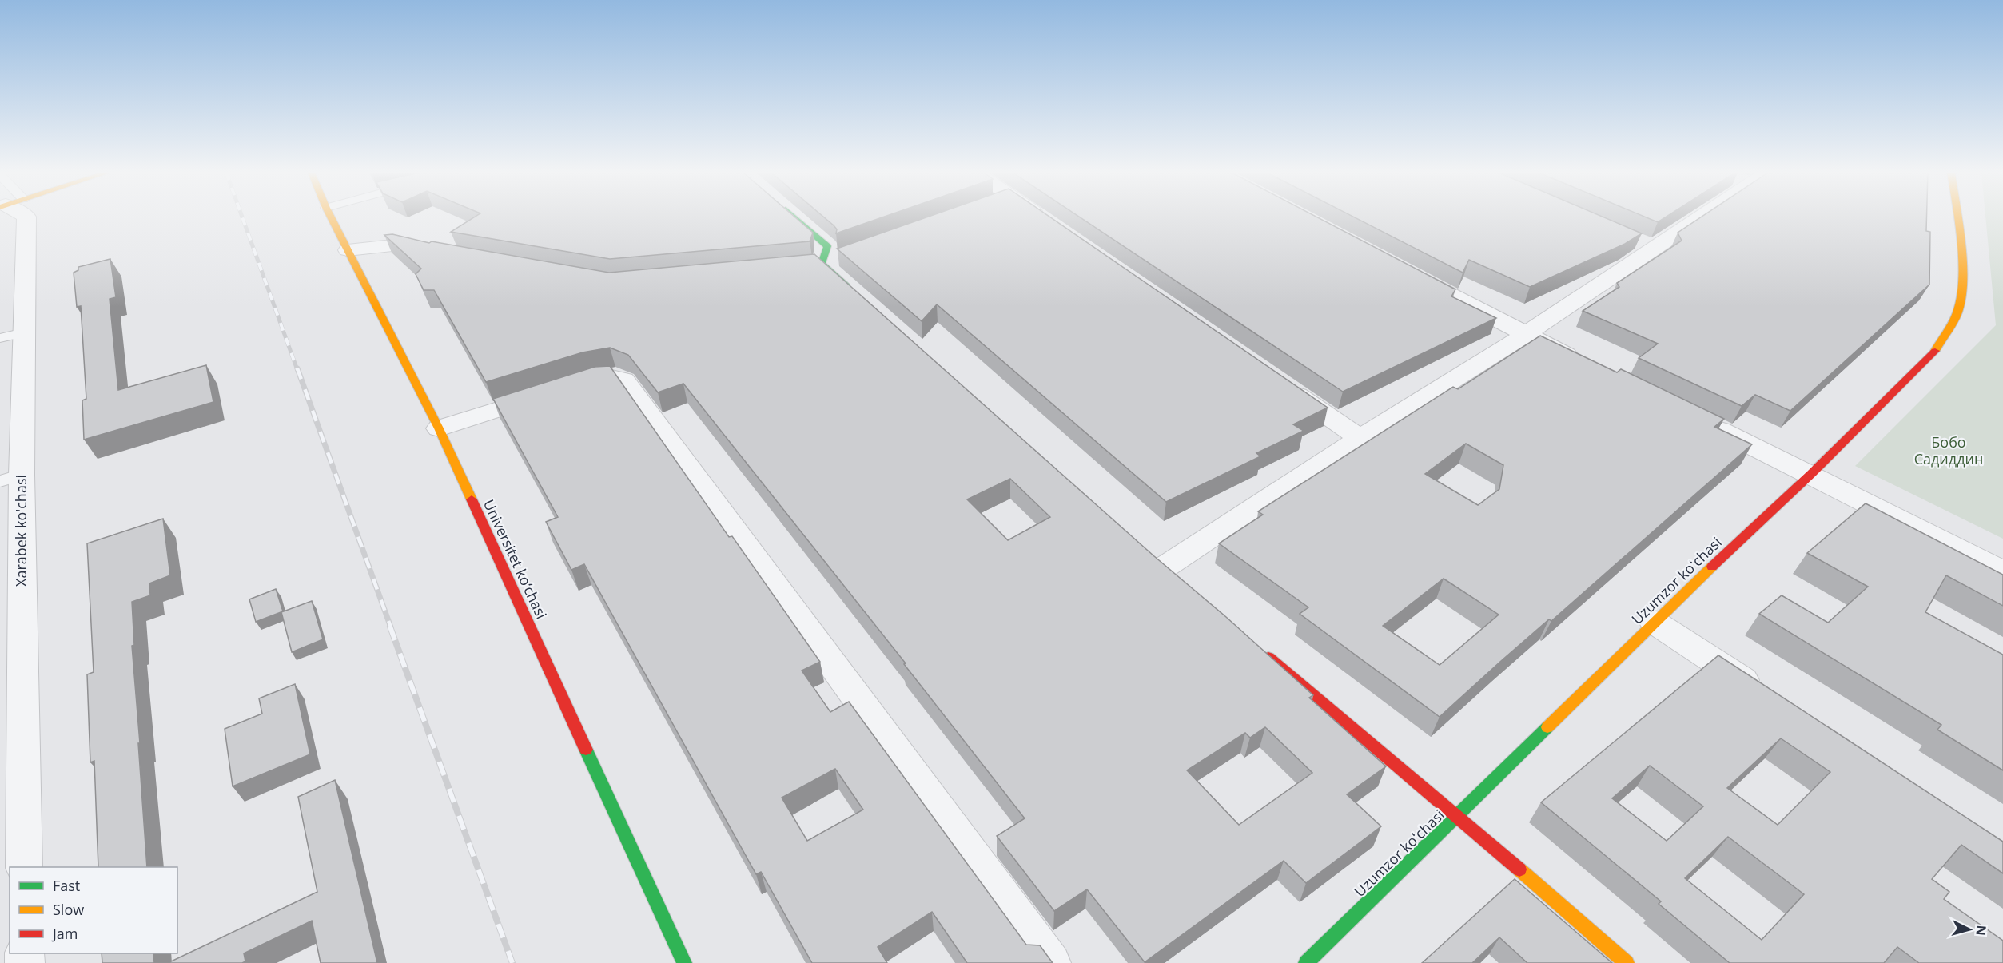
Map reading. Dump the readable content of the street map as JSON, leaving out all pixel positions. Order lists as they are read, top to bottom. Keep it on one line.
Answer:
{"streets":{"street":["Xarabek ko'chasi","Universitet kо‘chasi","Uzumzor koʻchasi"]},"parks":["Бобо Садиддин"],"legend":["Fast","Slow","Jam"],"north":"right"}
